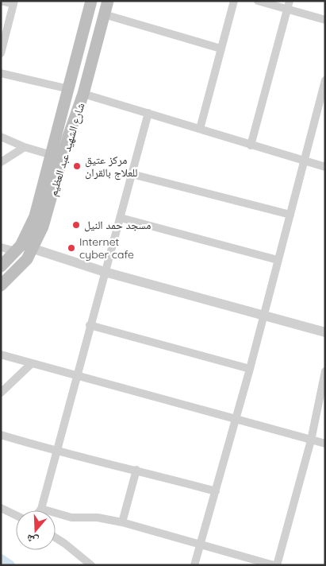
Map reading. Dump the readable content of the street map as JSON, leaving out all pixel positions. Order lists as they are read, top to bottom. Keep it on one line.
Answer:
{"streets":{"main road":["شارع الشهيد عبد العظيم"]},"places":["مركز عتيق للعلاج بالقران","مسجد حمد النيل","Internet cyber cafe"],"north":"bottom"}
